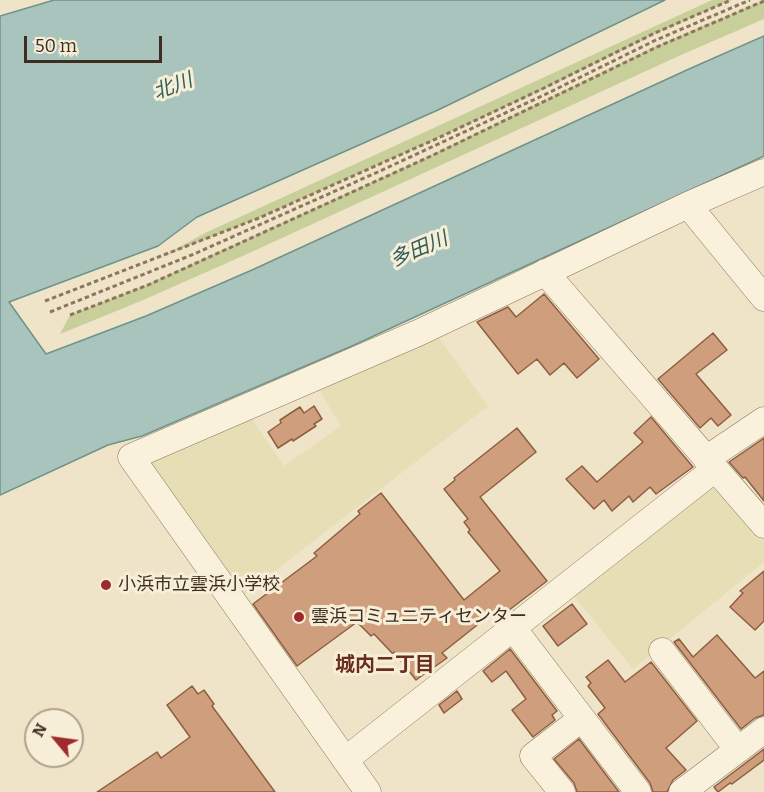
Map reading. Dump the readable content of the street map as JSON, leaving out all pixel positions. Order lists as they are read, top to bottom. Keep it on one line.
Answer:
{"districts":["城内二丁目"],"water":["北川","多田川"],"places":["小浜市立雲浜小学校","雲浜コミュニティセンター"],"scale_bar":"50 m","north":"top left"}
